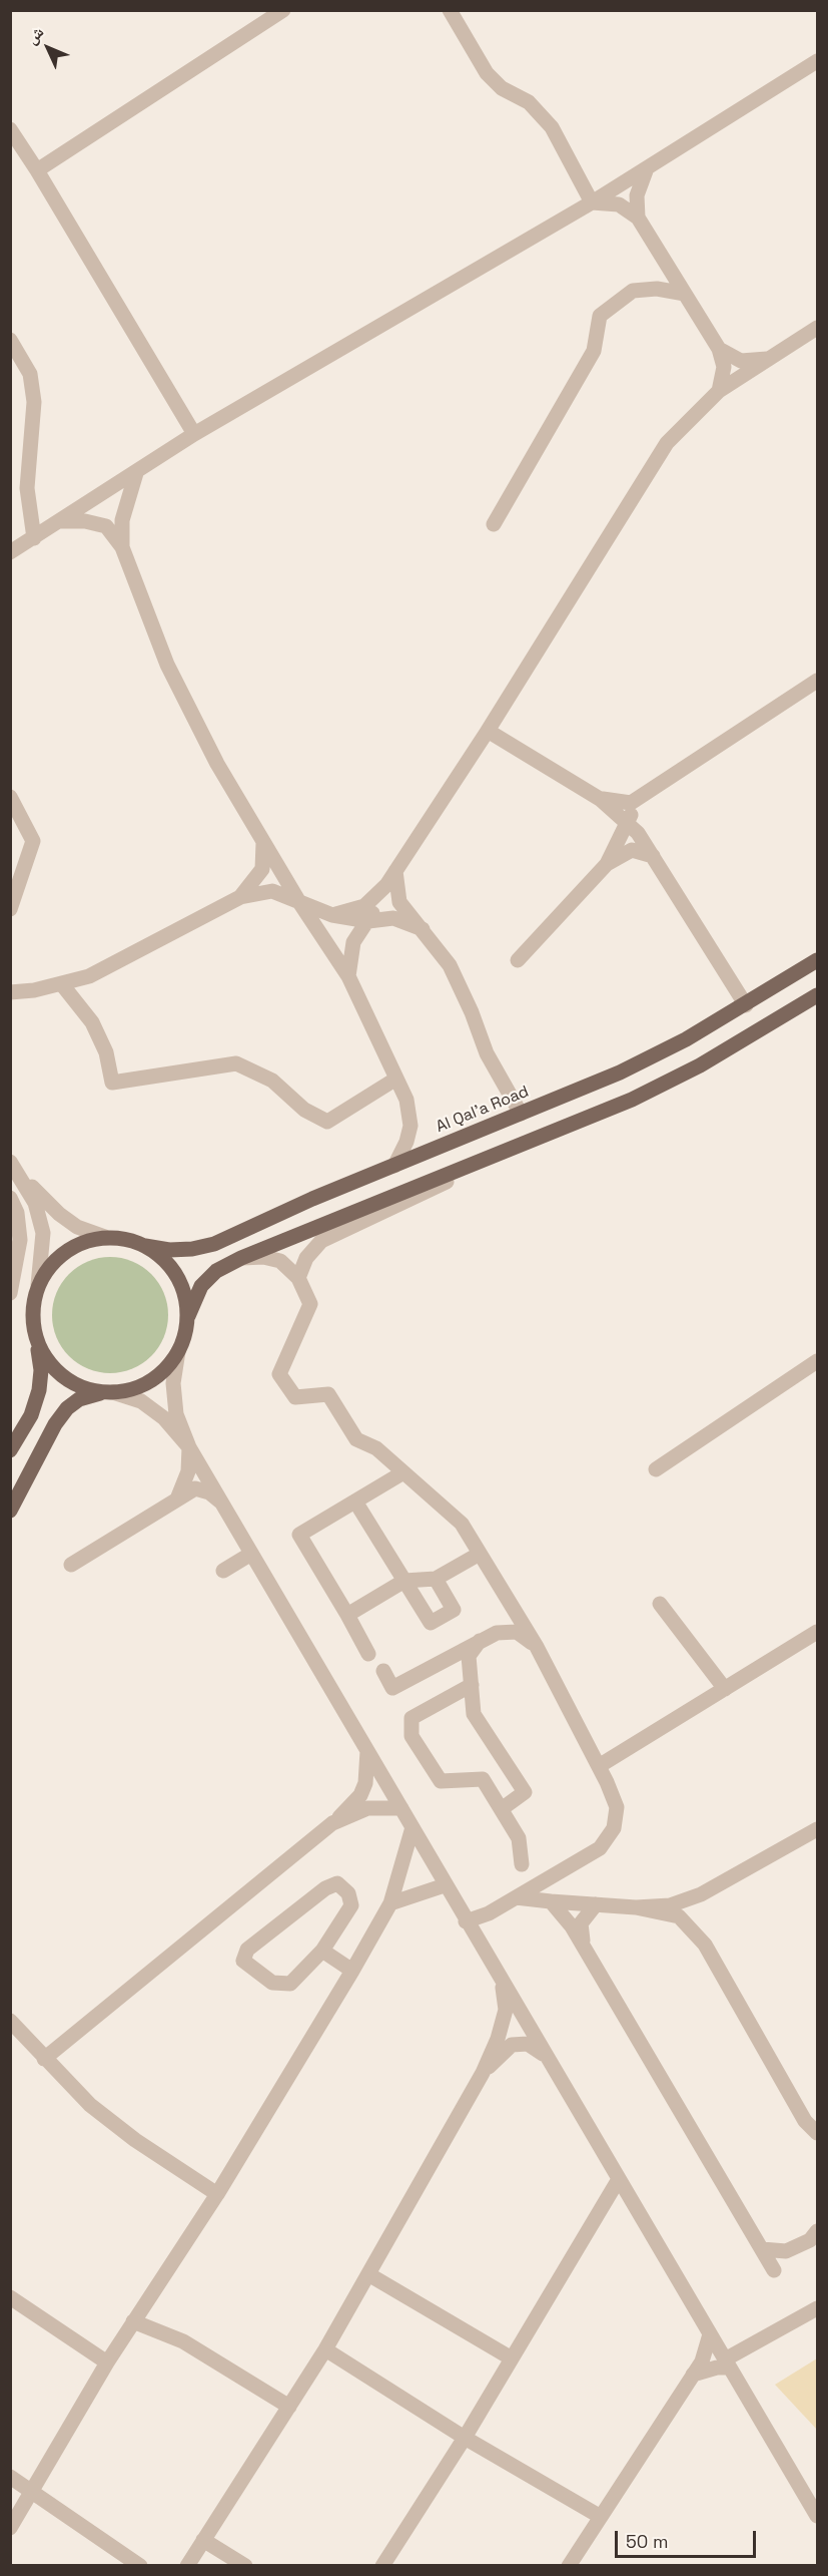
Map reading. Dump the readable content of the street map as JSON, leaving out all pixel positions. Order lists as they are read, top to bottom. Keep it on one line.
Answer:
{"streets":{"main road":["Al Qal'a Road"]},"scale_bar":"50 m","north":"top left"}
